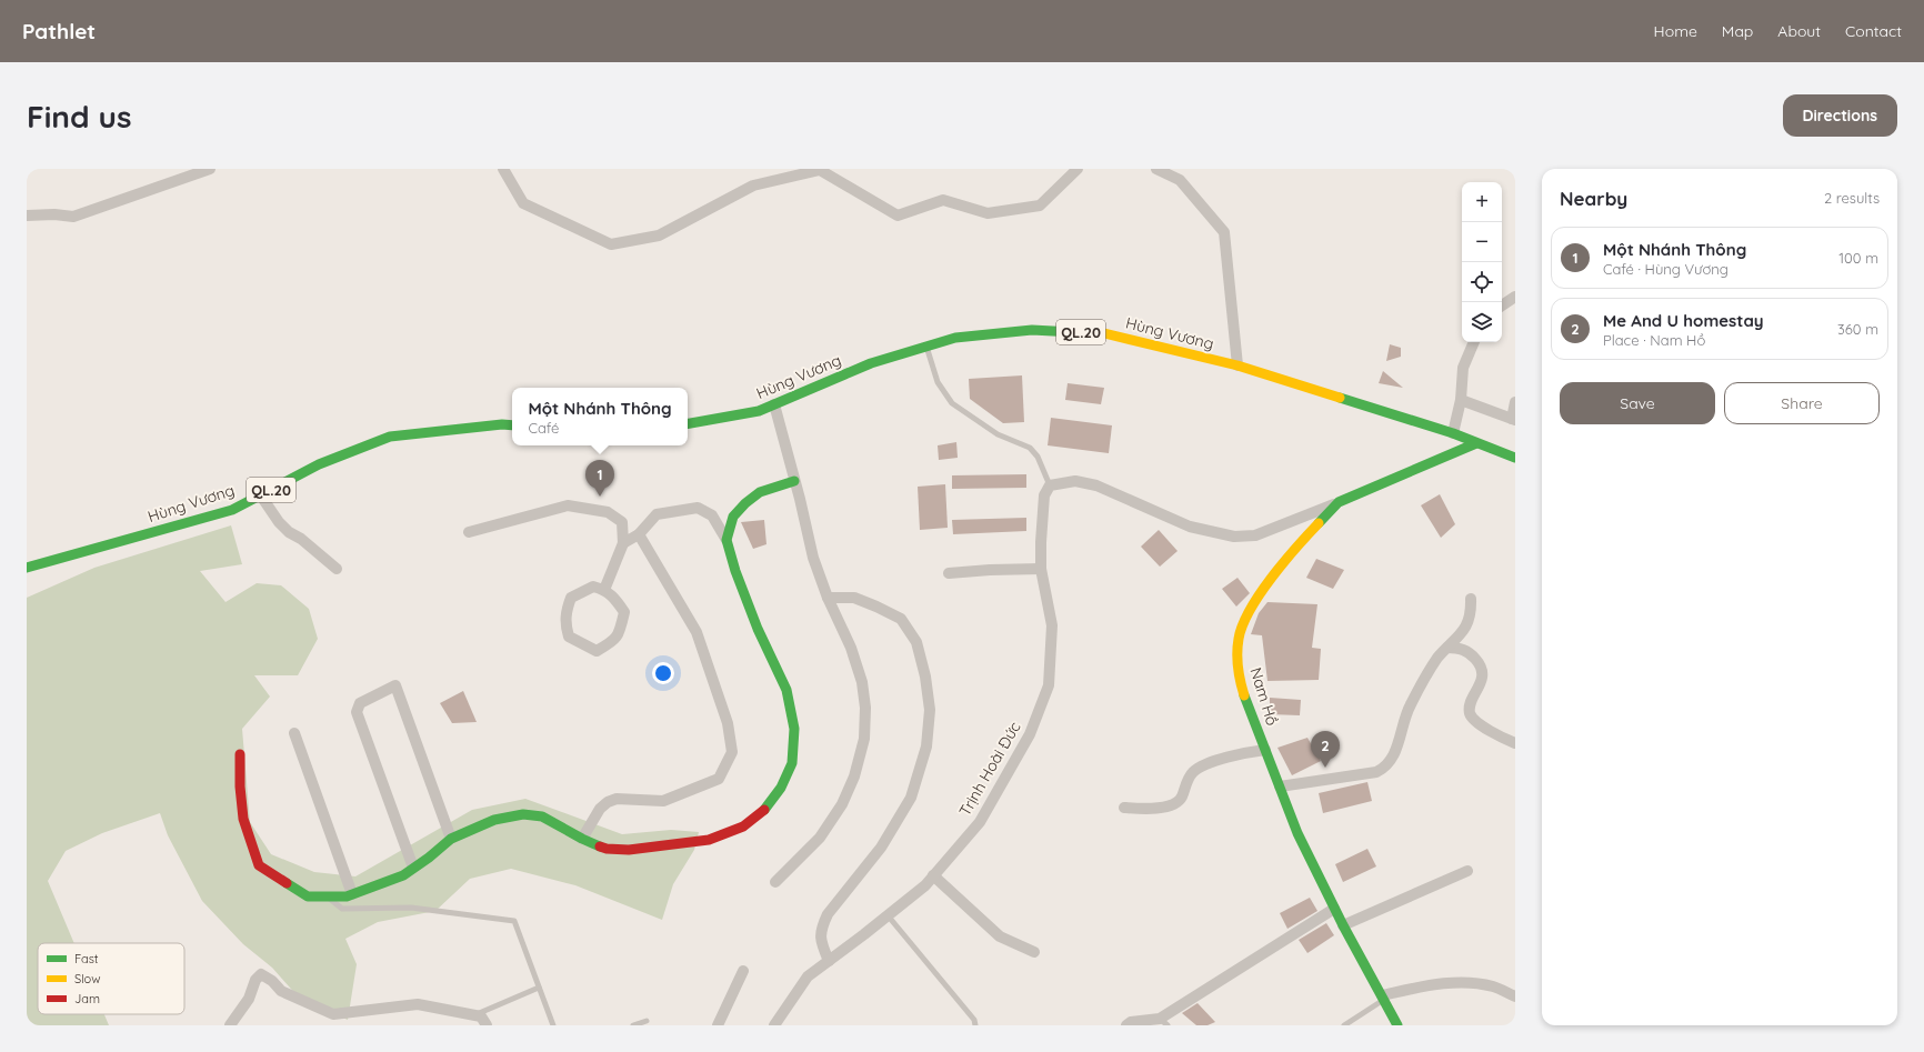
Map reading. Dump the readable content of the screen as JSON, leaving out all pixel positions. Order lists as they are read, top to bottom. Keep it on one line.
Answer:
{"streets":{"main road":["QL.20","Hùng Vương","Nam Hồ"],"street":["Trịnh Hoài Đức"]},"crossings":[["Hùng Vương","Nam Hồ"]],"legend":["Fast","Slow","Jam"],"page":{"header":"Pathlet","nav":["Home","Map","About","Contact"],"buttons":["Directions",["Save","Share"]],"title":"Find us","heading":["Nearby","2 results"],"map_buttons":["+","−"],"list":[{"mark":"1","name":"Một Nhánh Thông","note":"Café · Hùng Vương","value":"100 m"},{"mark":"2","name":"Me And U homestay","note":"Place · Nam Hồ","value":"360 m"}],"popup":["Một Nhánh Thông","Café"],"pins":["1","2"]}}
